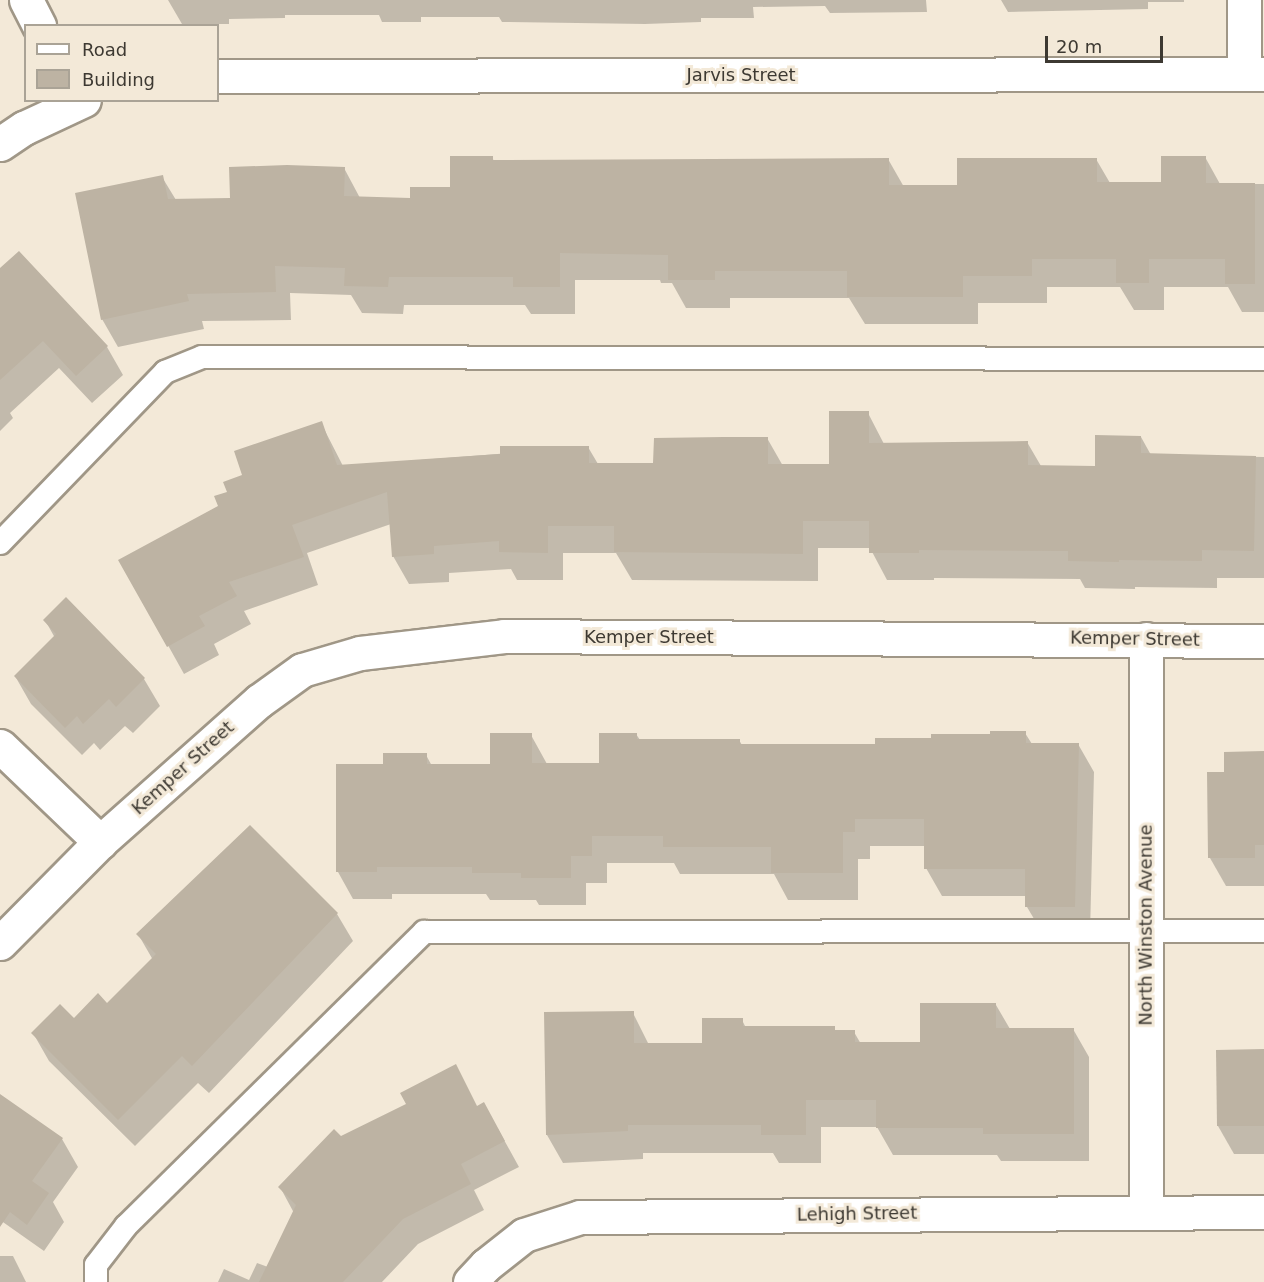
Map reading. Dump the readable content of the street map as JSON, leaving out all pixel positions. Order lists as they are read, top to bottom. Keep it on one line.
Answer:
{"streets":{"street":["Jarvis Street","Kemper Street","North Winston Avenue","Lehigh Street"]},"crossings":[["Kemper Street","North Winston Avenue"],["North Winston Avenue","Lehigh Street"]],"legend":["Road","Building"],"scale_bar":"20 m"}
